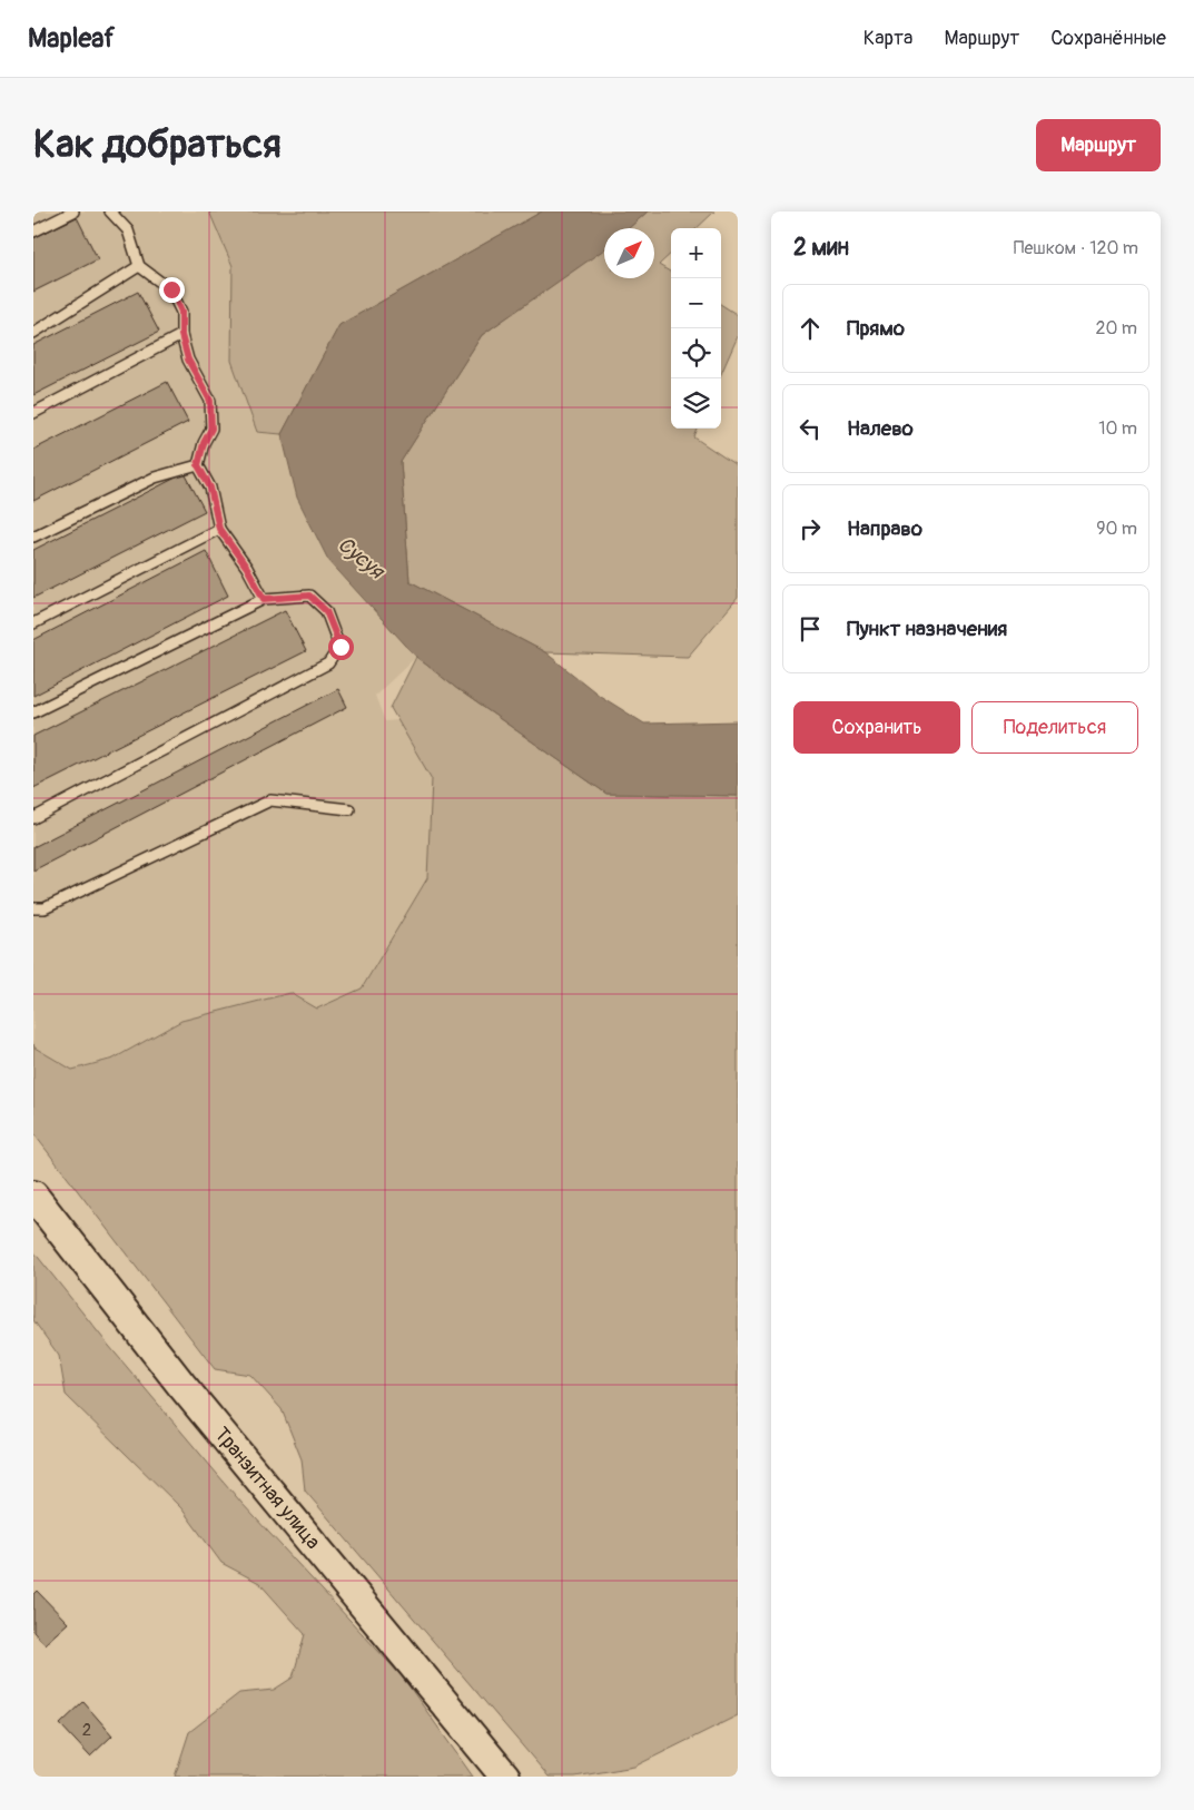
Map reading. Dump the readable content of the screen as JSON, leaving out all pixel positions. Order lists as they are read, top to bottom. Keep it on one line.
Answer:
{"streets":{"main road":["Транзитная улица"]},"water":["Сусуя"],"house_numbers":["2"],"north":"top right","page":{"header":"Mapleaf","nav":["Карта","Маршрут","Сохранённые"],"buttons":["Маршрут",["Сохранить","Поделиться"]],"title":"Как добраться","heading":["2 мин","Пешком · 120 m"],"map_buttons":["+","−"],"list":[["Прямо","20 m"],["Налево","10 m"],["Направо","90 m"],"Пункт назначения"]}}
